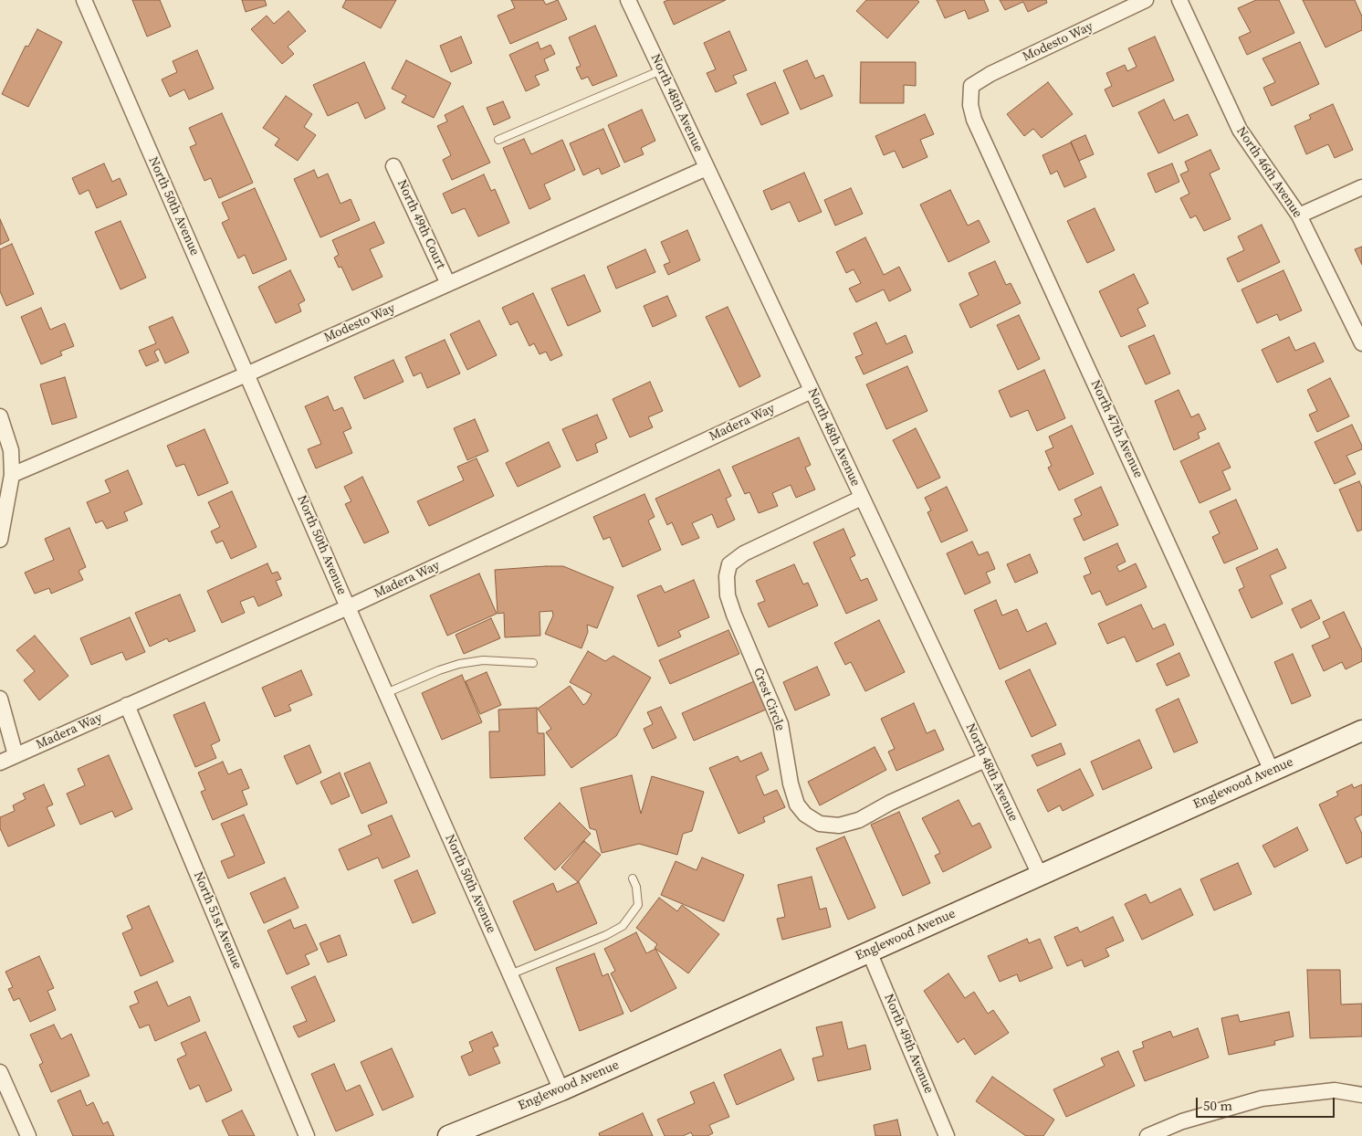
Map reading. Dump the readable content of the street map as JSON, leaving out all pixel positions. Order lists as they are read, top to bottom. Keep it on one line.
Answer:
{"streets":{"street":["Modesto Way","North 48th Avenue","North 46th Avenue","North 50th Avenue","North 49th Court","Madera Way","North 47th Avenue","Crest Circle","Englewood Avenue","North 51st Avenue","North 49th Avenue"]},"crossings":[["Modesto Way","North 48th Avenue"],["Modesto Way","North 50th Avenue"],["Modesto Way","North 49th Court"],["Modesto Way","North 47th Avenue"],["North 48th Avenue","Madera Way"],["North 48th Avenue","Crest Circle"],["North 48th Avenue","Englewood Avenue"],["North 50th Avenue","Madera Way"],["North 50th Avenue","Englewood Avenue"],["Madera Way","North 51st Avenue"],["North 47th Avenue","Englewood Avenue"],["Englewood Avenue","North 49th Avenue"]],"scale_bar":"50 m"}
